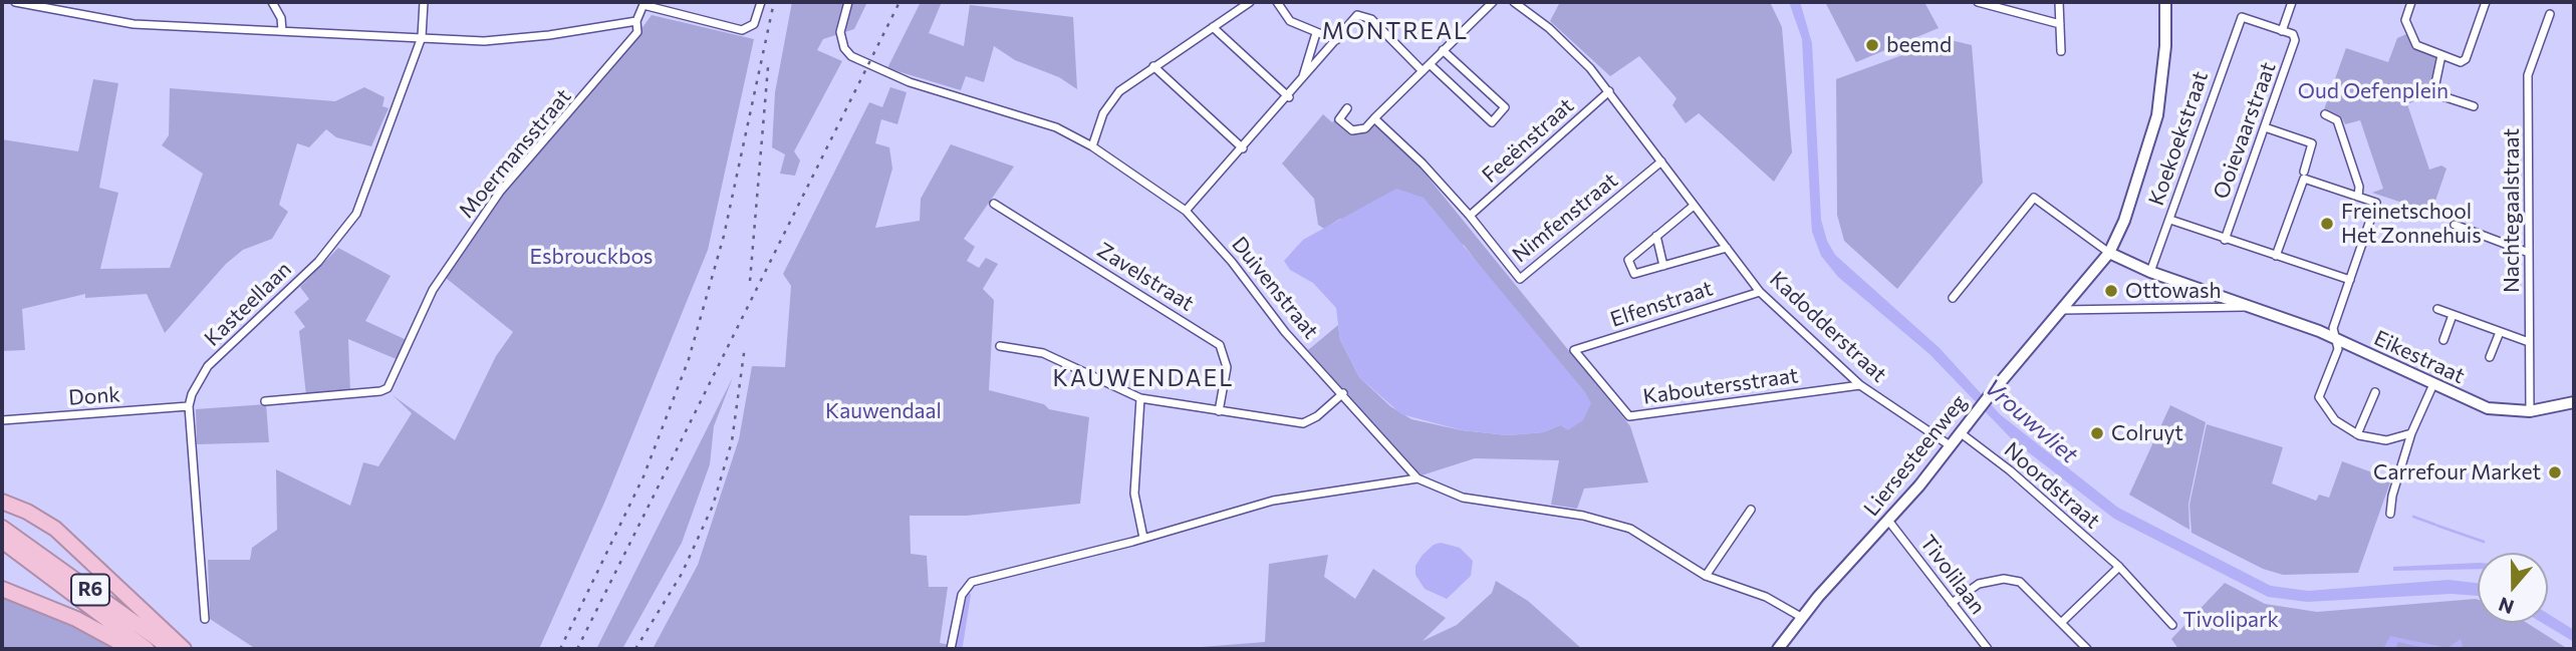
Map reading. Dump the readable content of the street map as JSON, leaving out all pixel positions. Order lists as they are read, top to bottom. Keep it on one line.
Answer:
{"streets":{"highway":["R6"],"main road":["Eikestraat","Liersesteenweg"],"street":["Ooievaarstraat","Koekoekstraat","Feeënstraat","Moermansstraat","Nachtegaalstraat","Nimfenstraat","Zavelstraat","Duivenstraat","Kasteellaan","Elfenstraat","Kadodderstraat","Kaboutersstraat","Donk","Noordstraat","Tivolilaan"]},"crossings":[["Ooievaarstraat","Koekoekstraat"],["Koekoekstraat","Eikestraat"],["Feeënstraat","Nimfenstraat"],["Feeënstraat","Kadodderstraat"],["Nachtegaalstraat","Eikestraat"],["Nimfenstraat","Kadodderstraat"],["Duivenstraat","Liersesteenweg"],["Kasteellaan","Donk"],["Elfenstraat","Kadodderstraat"],["Elfenstraat","Kaboutersstraat"],["Kadodderstraat","Kaboutersstraat"],["Kadodderstraat","Liersesteenweg"],["Eikestraat","Liersesteenweg"],["Liersesteenweg","Noordstraat"],["Liersesteenweg","Tivolilaan"]],"districts":["MONTREAL","KAUWENDAEL"],"water":["Vrouwvliet"],"parks":["Oud Oefenplein","Esbrouckbos","Kauwendaal","Tivolipark"],"places":["beemd","Freinetschool Het Zonnehuis","Ottowash","Colruyt","Carrefour Market"],"north":"bottom"}
